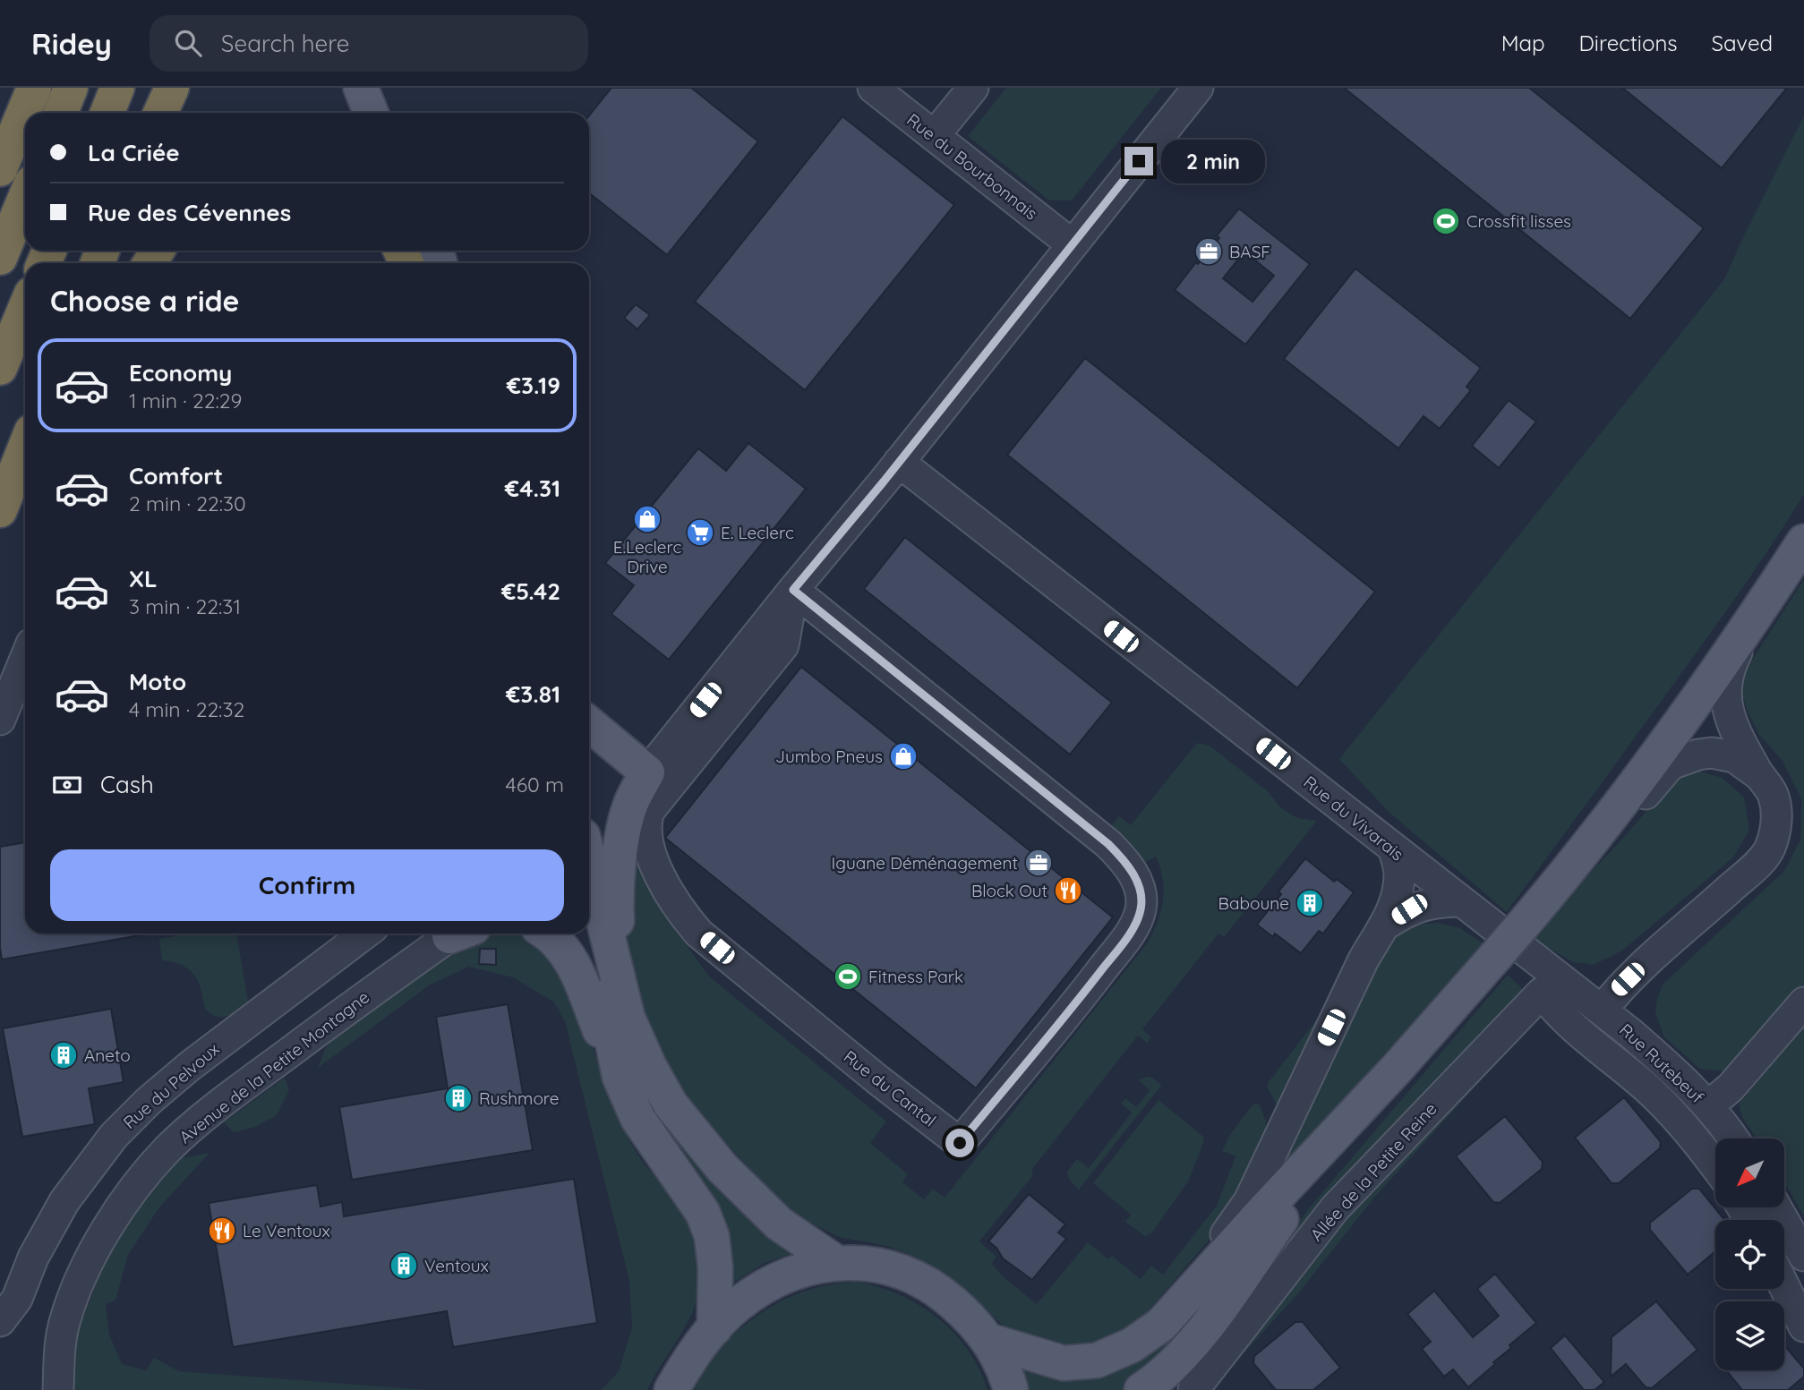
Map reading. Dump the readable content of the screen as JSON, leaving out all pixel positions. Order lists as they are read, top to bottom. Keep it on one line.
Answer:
{"streets":{"street":["Rue du Bourbonnais","Rue du Vivarais","Rue Rutebeuf","Avenue de la Petite Montagne","Rue du Pelvoux","Rue du Cantal","Allée de la Petite Reine"]},"crossings":[["Rue du Vivarais","Rue Rutebeuf"]],"places":{"sports":["Crossfit lisses","Fitness Park"],"office":["BASF","Iguane Déménagement"],"shop":["E.Leclerc Drive","Jumbo Pneus"],"supermarket":["E. Leclerc"],"restaurant":["Block Out","Le Ventoux"],"building":["Baboune","Aneto","Rushmore","Ventoux"]},"north":"bottom left","page":{"header":"Ridey","search":"Search here","nav":["Map","Directions","Saved"],"banner":["La Criée","Rue des Cévennes"],"bubble":"2 min","heading":"Choose a ride","list":[{"name":"Economy","note":"1 min · 22:29","value":"€3.19"},{"name":"Comfort","note":"2 min · 22:30","value":"€4.31"},{"name":"XL","note":"3 min · 22:31","value":"€5.42"},{"name":"Moto","note":"4 min · 22:32","value":"€3.81"}],"pay":["Cash","460 m"],"buttons":"Confirm"}}
